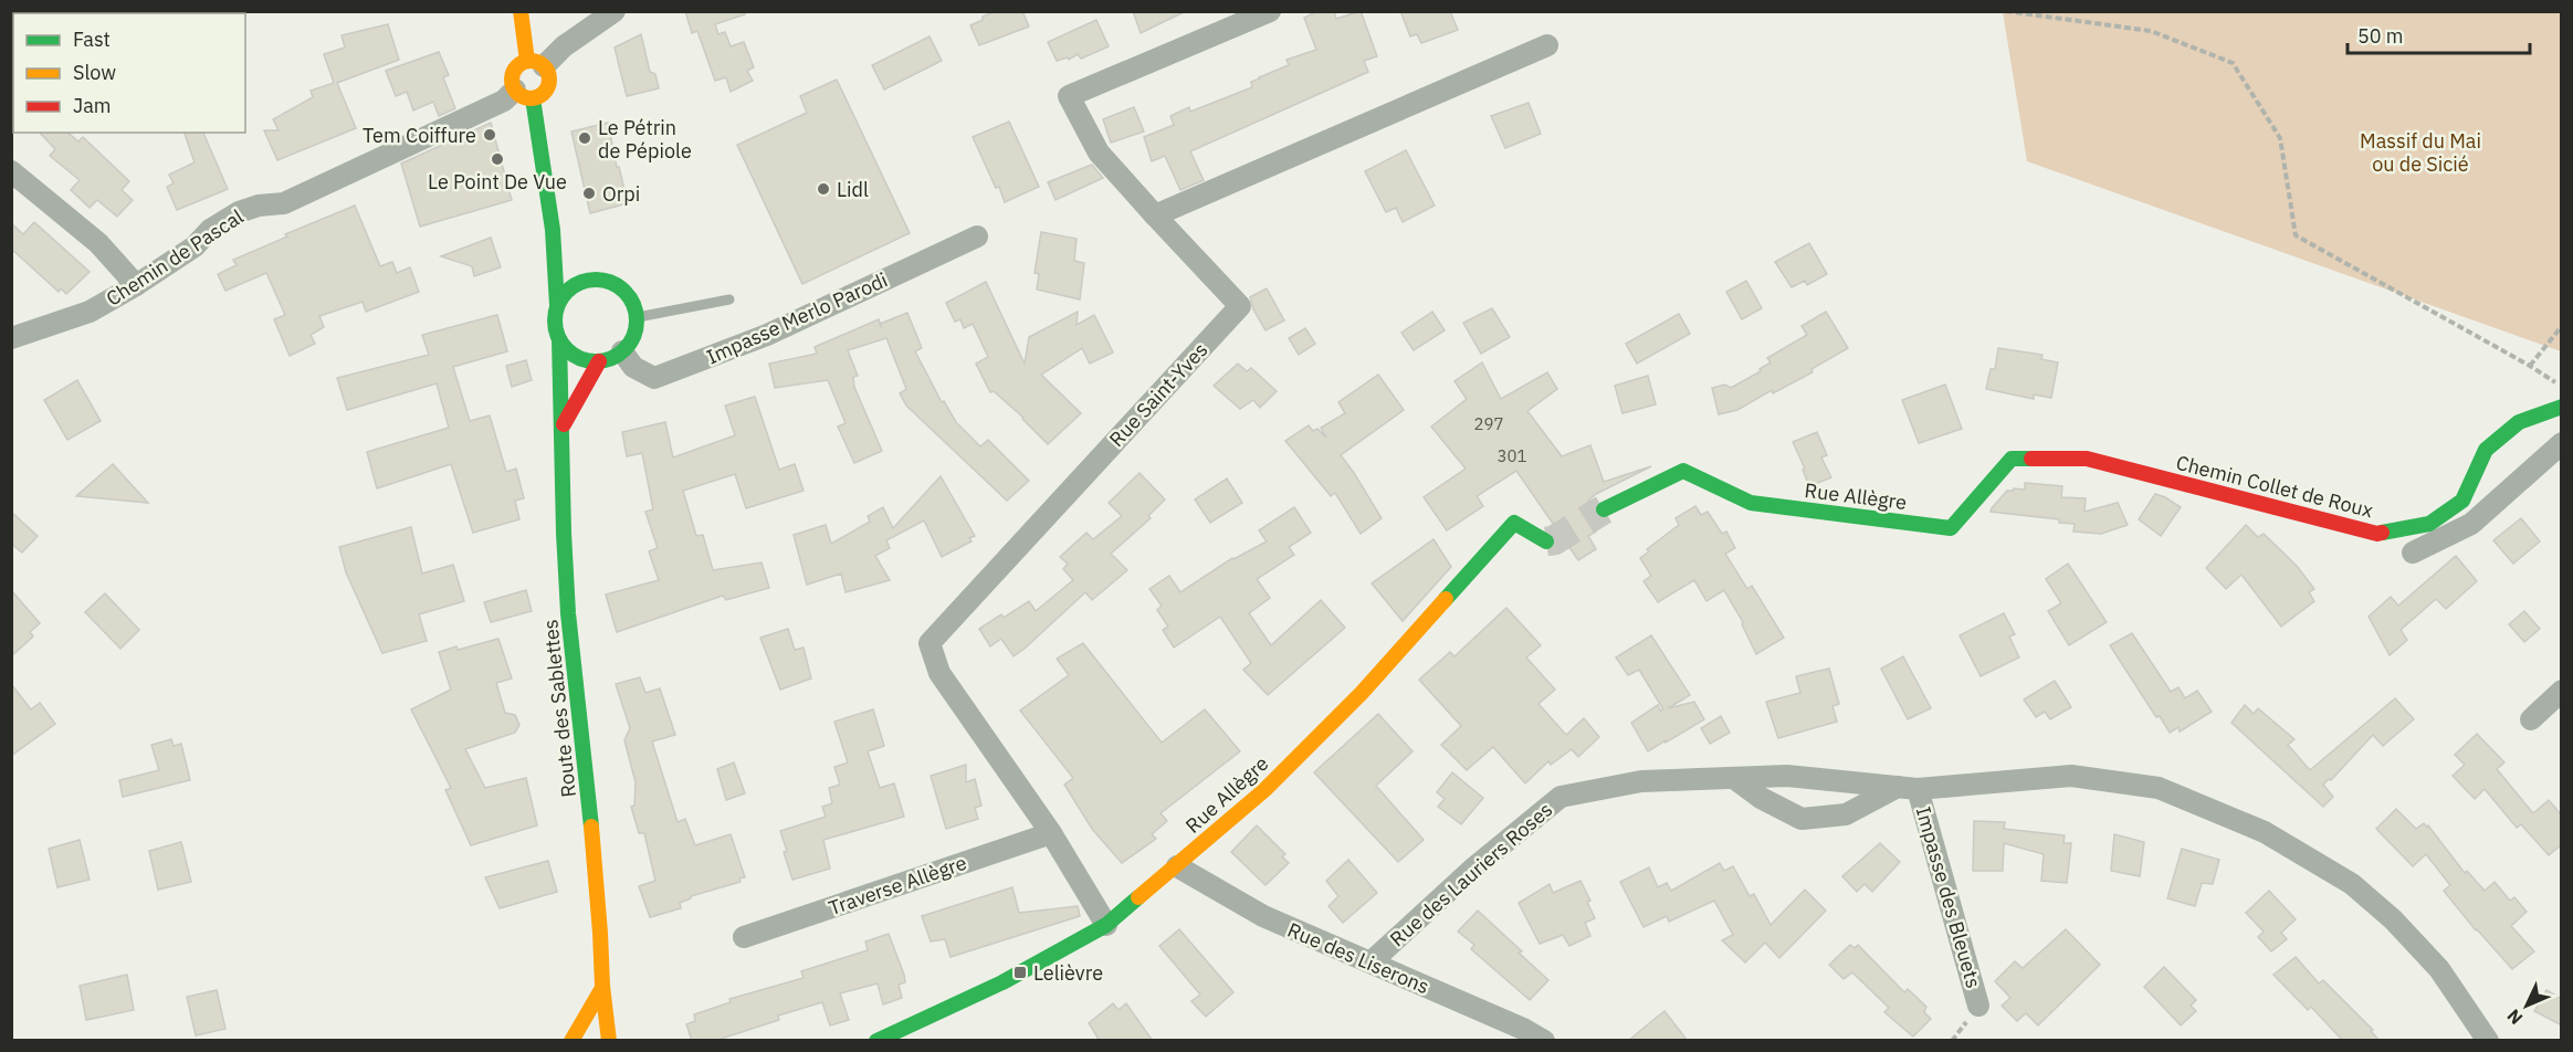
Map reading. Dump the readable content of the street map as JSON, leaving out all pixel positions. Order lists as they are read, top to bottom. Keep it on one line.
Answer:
{"streets":{"street":["Chemin de Pascal","Impasse Merlo Parodi","Rue Saint-Yves","Chemin Collet de Roux","Rue Allègre","Route des Sablettes","Rue des Lauriers Roses","Traverse Allègre","Impasse des Bleuets","Rue des Liserons"]},"crossings":[["Impasse Merlo Parodi","Route des Sablettes"],["Rue Saint-Yves","Rue Allègre"],["Rue Saint-Yves","Traverse Allègre"],["Chemin Collet de Roux","Rue Allègre"],["Rue Allègre","Rue des Liserons"],["Rue des Lauriers Roses","Impasse des Bleuets"],["Rue des Lauriers Roses","Rue des Liserons"]],"parks":["Massif du Mai ou de Sicié"],"places":{"other":["Tem Coiffure","Le Pétrin de Pépiole","Le Point De Vue","Lidl","Orpi"],"transit":["Lelièvre"]},"house_numbers":["297","301"],"legend":["Fast","Slow","Jam"],"scale_bar":"50 m","north":"bottom left"}
